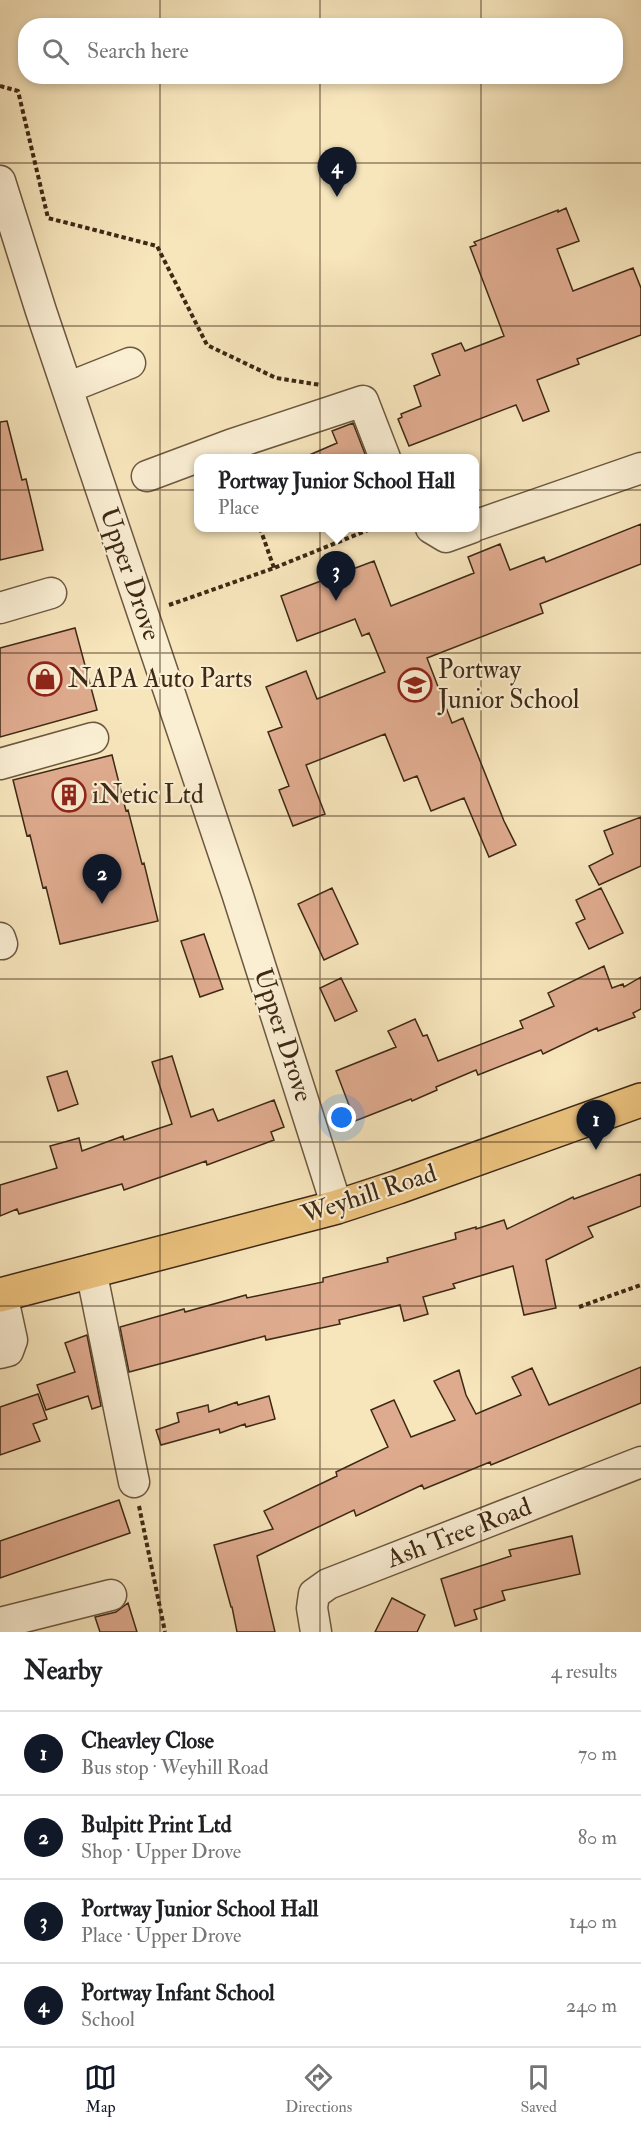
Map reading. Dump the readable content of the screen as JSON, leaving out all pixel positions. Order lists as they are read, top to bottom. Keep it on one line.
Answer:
{"streets":{"main road":["Weyhill Road"],"street":["Upper Drove","Ash Tree Road"]},"crossings":[["Upper Drove","Weyhill Road"]],"places":{"shop":["NAPA Auto Parts"],"school or university":["Portway Junior School"],"building":["iNetic Ltd"]},"page":{"search":"Search here","pins":["4","3","2","1"],"popup":["Portway Junior School Hall","Place"],"heading":["Nearby","4 results"],"list":[{"mark":"1","name":"Cheavley Close","note":"Bus stop · Weyhill Road","value":"70 m"},{"mark":"2","name":"Bulpitt Print Ltd","note":"Shop · Upper Drove","value":"80 m"},{"mark":"3","name":"Portway Junior School Hall","note":"Place · Upper Drove","value":"140 m"},{"mark":"4","name":"Portway Infant School","note":"School","value":"240 m"}],"nav":["Map","Directions","Saved"]}}
